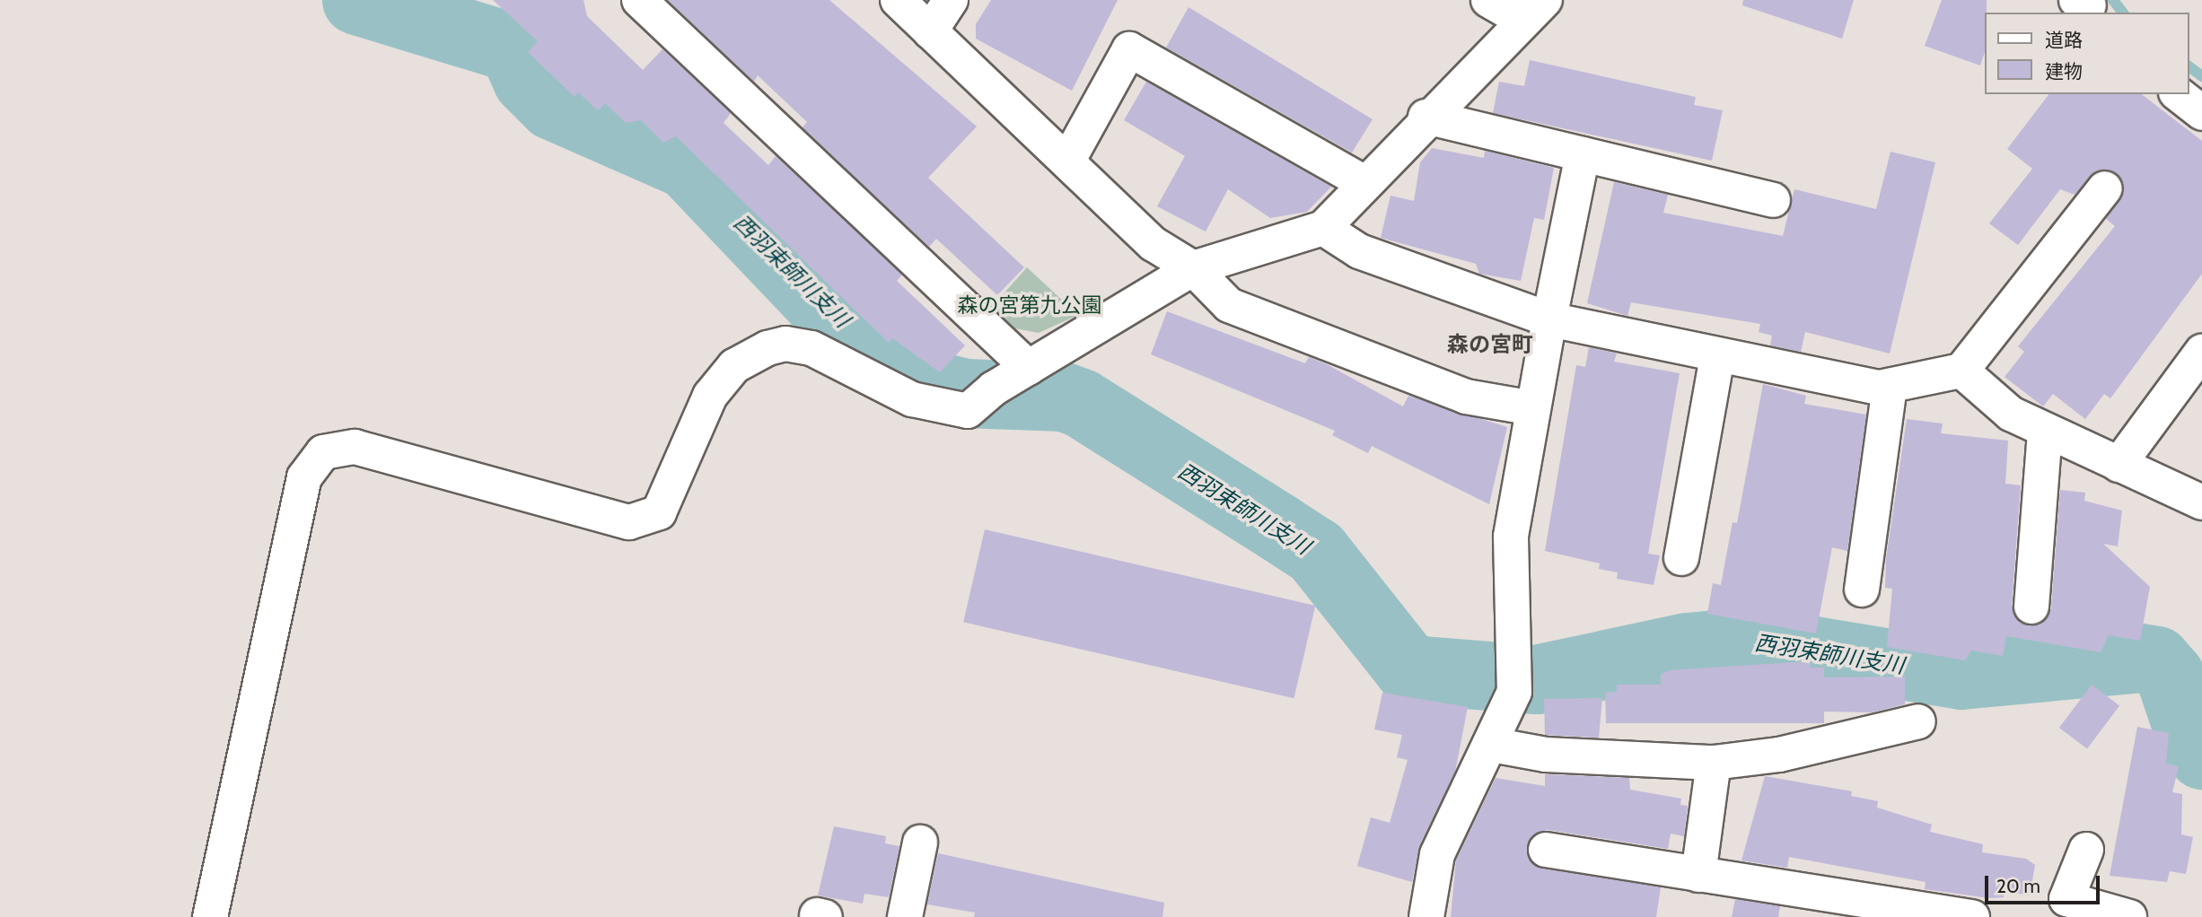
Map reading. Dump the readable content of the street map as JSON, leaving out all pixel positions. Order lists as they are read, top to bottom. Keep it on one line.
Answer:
{"districts":["森の宮町"],"water":["西羽束師川支川"],"parks":["森の宮第九公園"],"legend":["道路","建物"],"scale_bar":"20 m"}
